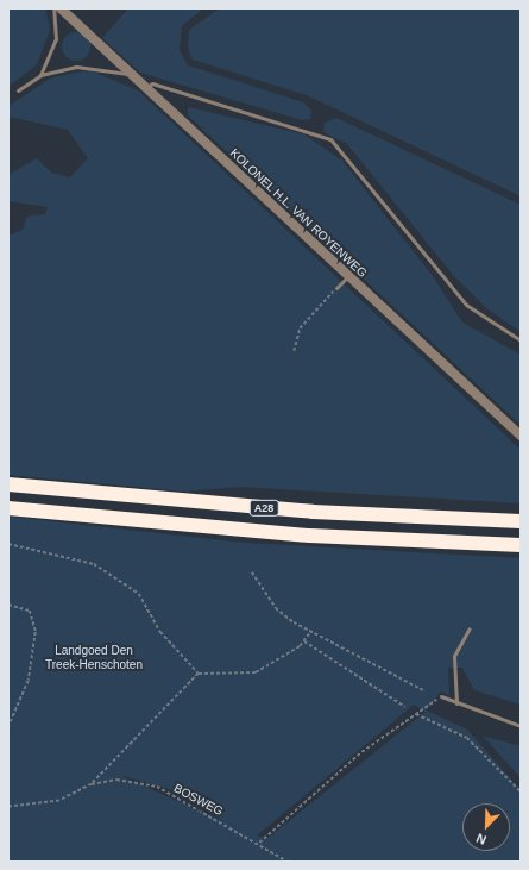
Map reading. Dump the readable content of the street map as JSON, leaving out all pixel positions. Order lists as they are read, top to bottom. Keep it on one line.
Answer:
{"streets":{"highway":["A28"],"street":["KOLONEL H.L. VAN ROYENWEG"],"path":["BOSWEG"]},"parks":["Landgoed Den Treek-Henschoten"],"north":"bottom left"}
